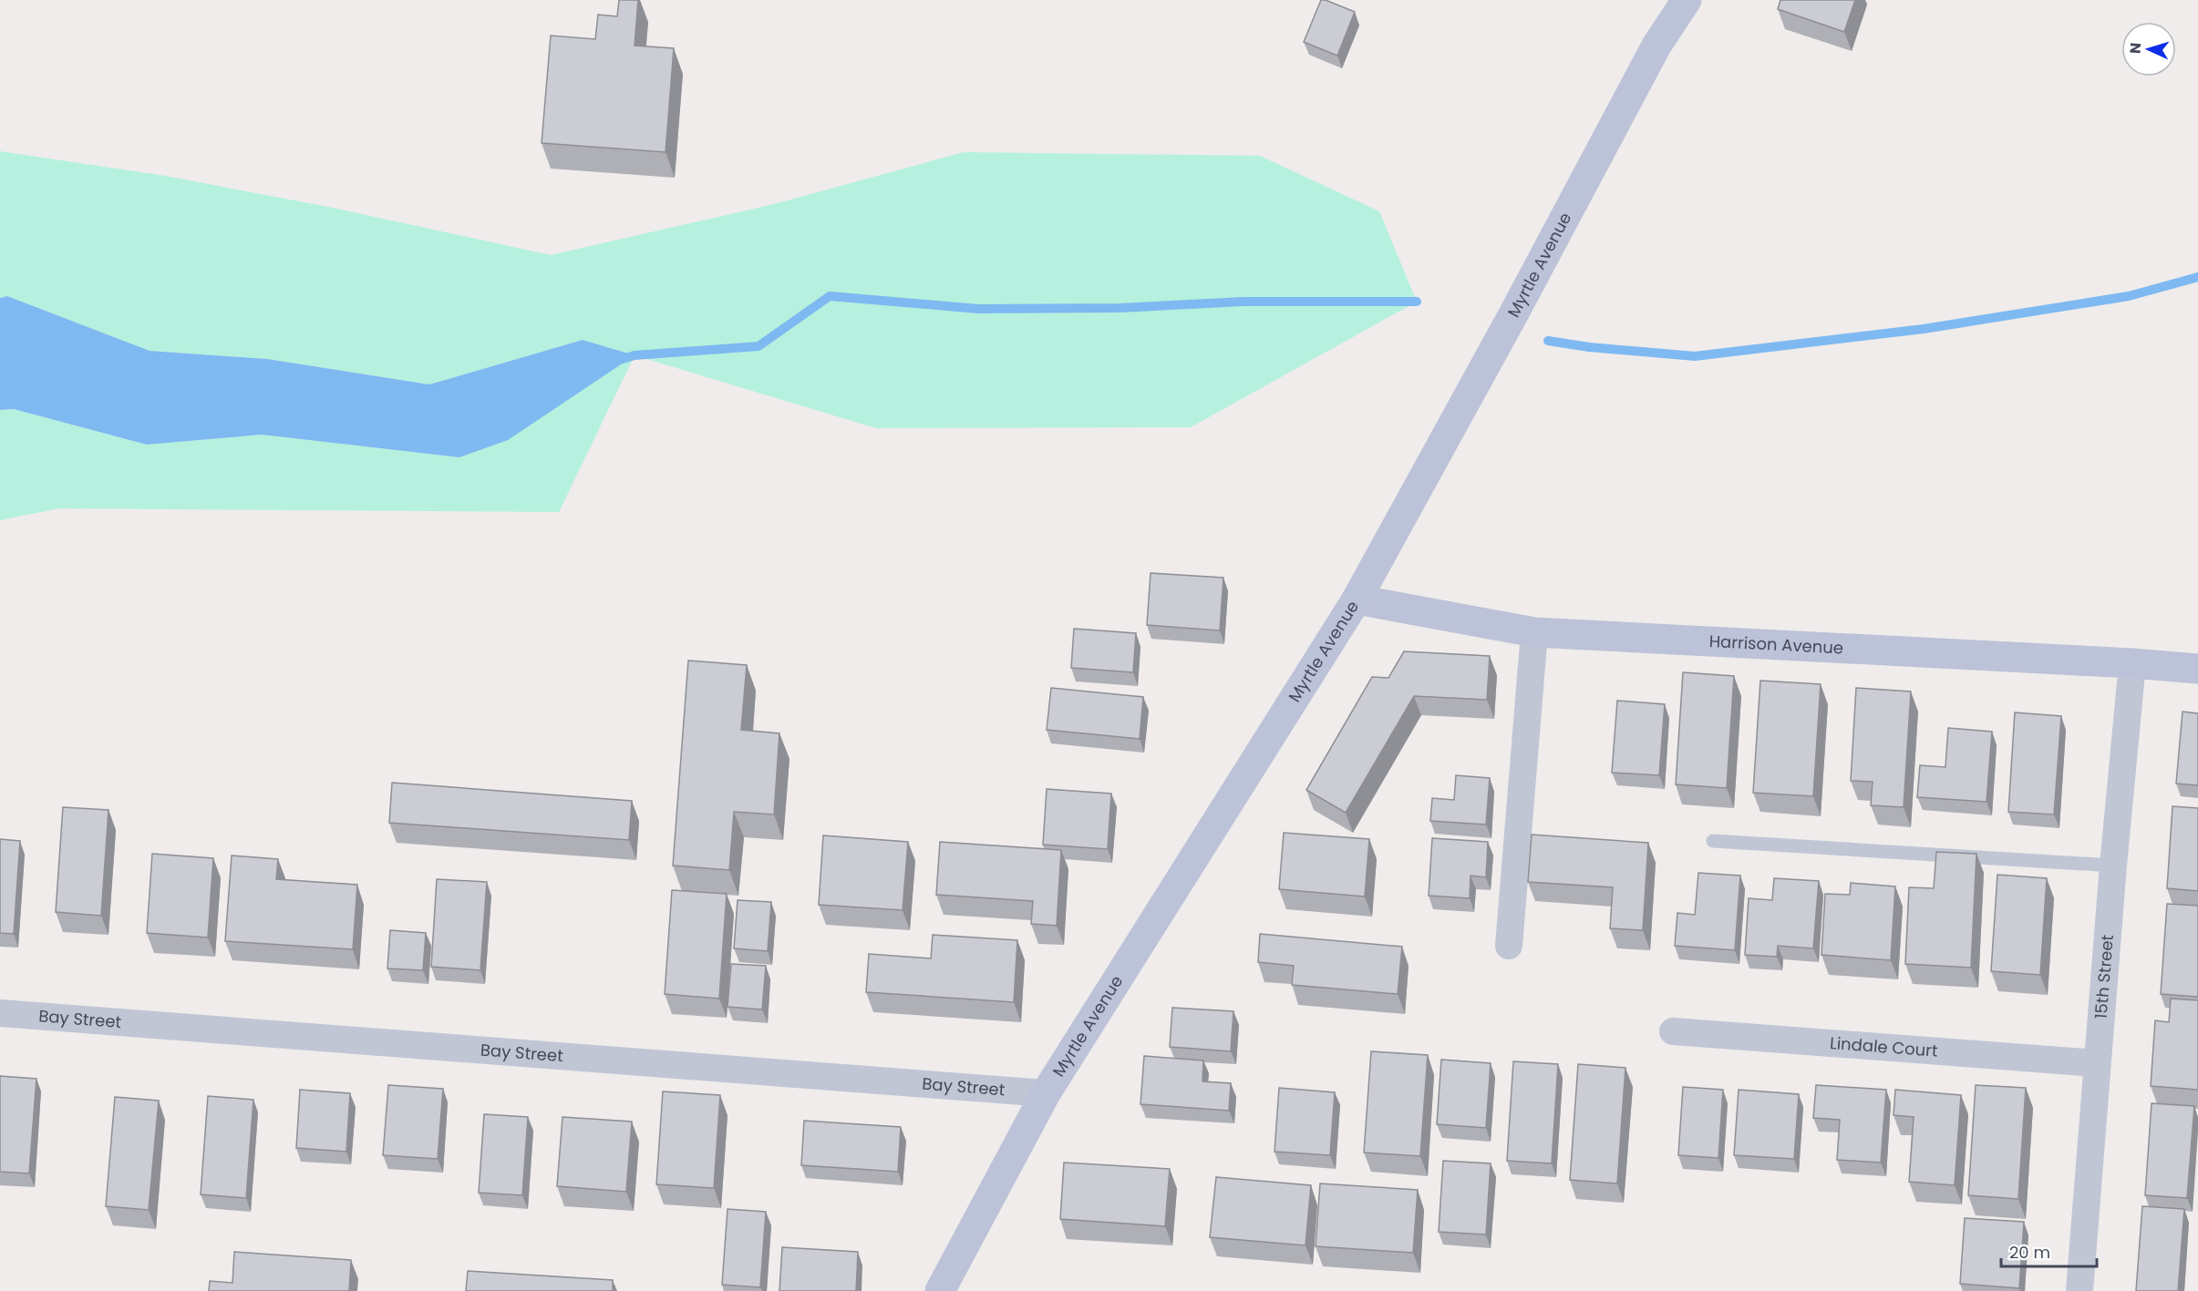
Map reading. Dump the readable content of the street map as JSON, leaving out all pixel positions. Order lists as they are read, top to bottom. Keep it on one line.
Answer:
{"streets":{"main road":["Myrtle Avenue","Harrison Avenue"],"street":["15th Street","Bay Street","Lindale Court"]},"crossings":[["Myrtle Avenue","Harrison Avenue"],["Myrtle Avenue","Bay Street"],["Harrison Avenue","15th Street"],["15th Street","Lindale Court"]],"scale_bar":"20 m","north":"left"}
